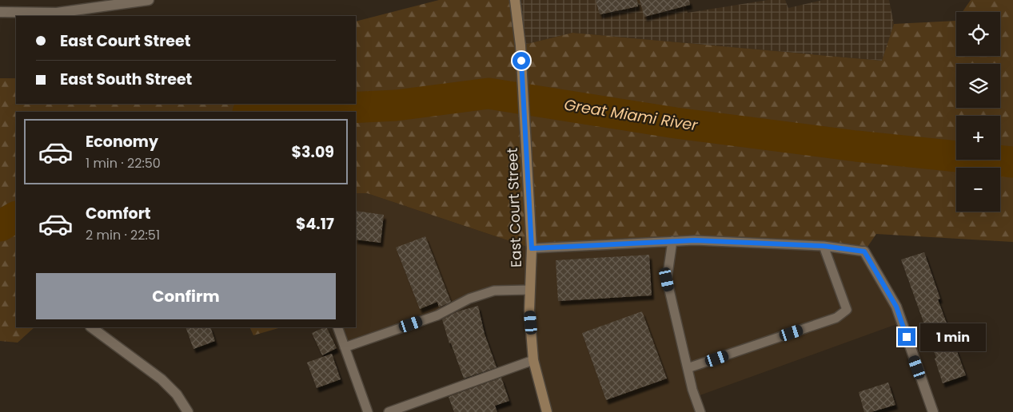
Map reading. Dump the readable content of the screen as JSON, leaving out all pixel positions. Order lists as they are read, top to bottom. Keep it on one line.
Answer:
{"streets":{"main road":["East Court Street"]},"water":["Great Miami River"],"page":{"map_buttons":["+","−"],"banner":["East Court Street","East South Street"],"list":[{"name":"Economy","note":"1 min · 22:50","value":"$3.09"},{"name":"Comfort","note":"2 min · 22:51","value":"$4.17"}],"buttons":"Confirm","bubble":"1 min"}}
